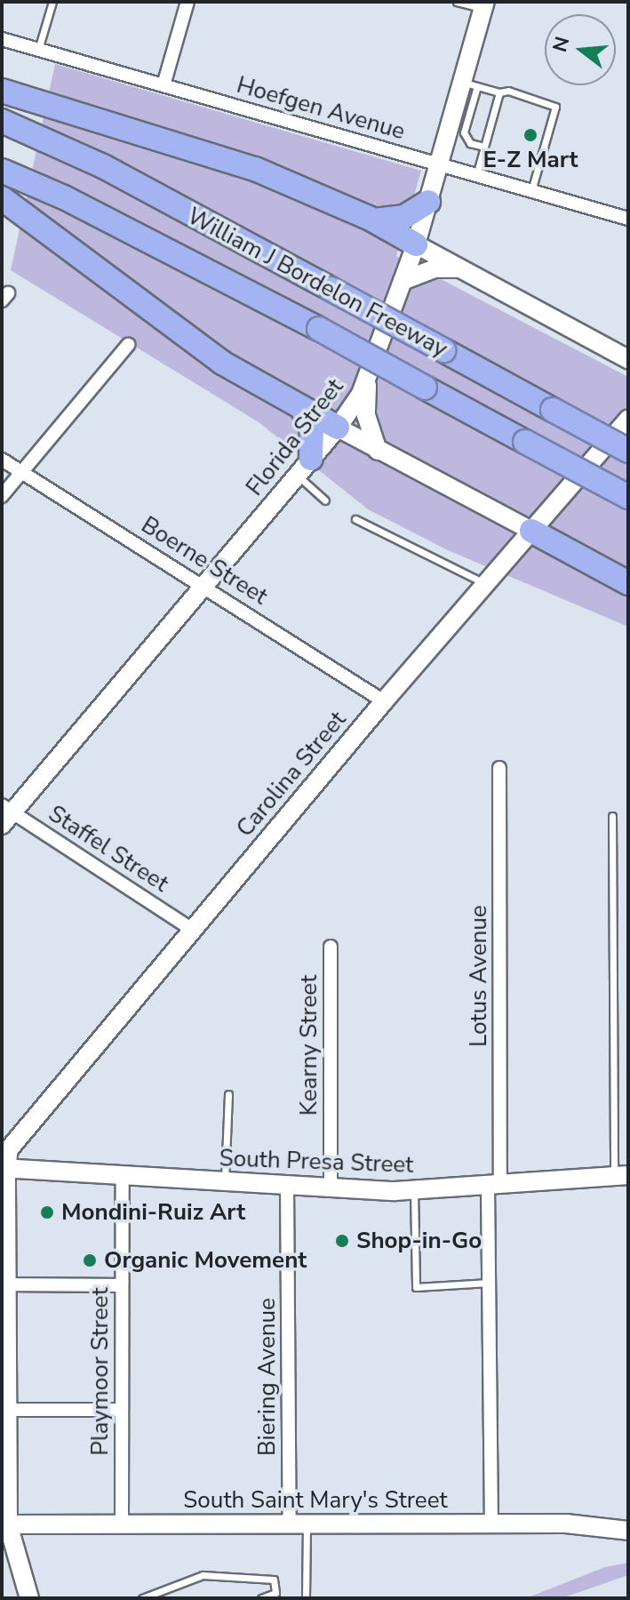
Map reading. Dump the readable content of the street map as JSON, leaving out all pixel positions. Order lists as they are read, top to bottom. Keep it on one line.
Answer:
{"streets":{"highway":["William J Bordelon Freeway"],"street":["Hoefgen Avenue","Florida Street","Boerne Street","Carolina Street","Staffel Street","Lotus Avenue","Kearny Street","South Presa Street","Playmoor Street","Biering Avenue","South Saint Mary's Street"]},"crossings":[["Hoefgen Avenue","Florida Street"],["Florida Street","Boerne Street"],["Florida Street","Staffel Street"],["Boerne Street","Carolina Street"],["Carolina Street","Staffel Street"],["Carolina Street","South Presa Street"],["Lotus Avenue","South Presa Street"],["Lotus Avenue","South Saint Mary's Street"],["Kearny Street","South Presa Street"],["South Presa Street","Playmoor Street"],["South Presa Street","Biering Avenue"],["Playmoor Street","South Saint Mary's Street"],["Biering Avenue","South Saint Mary's Street"]],"places":["E-Z Mart","Mondini-Ruiz Art","Shop-in-Go","Organic Movement"],"north":"left"}
